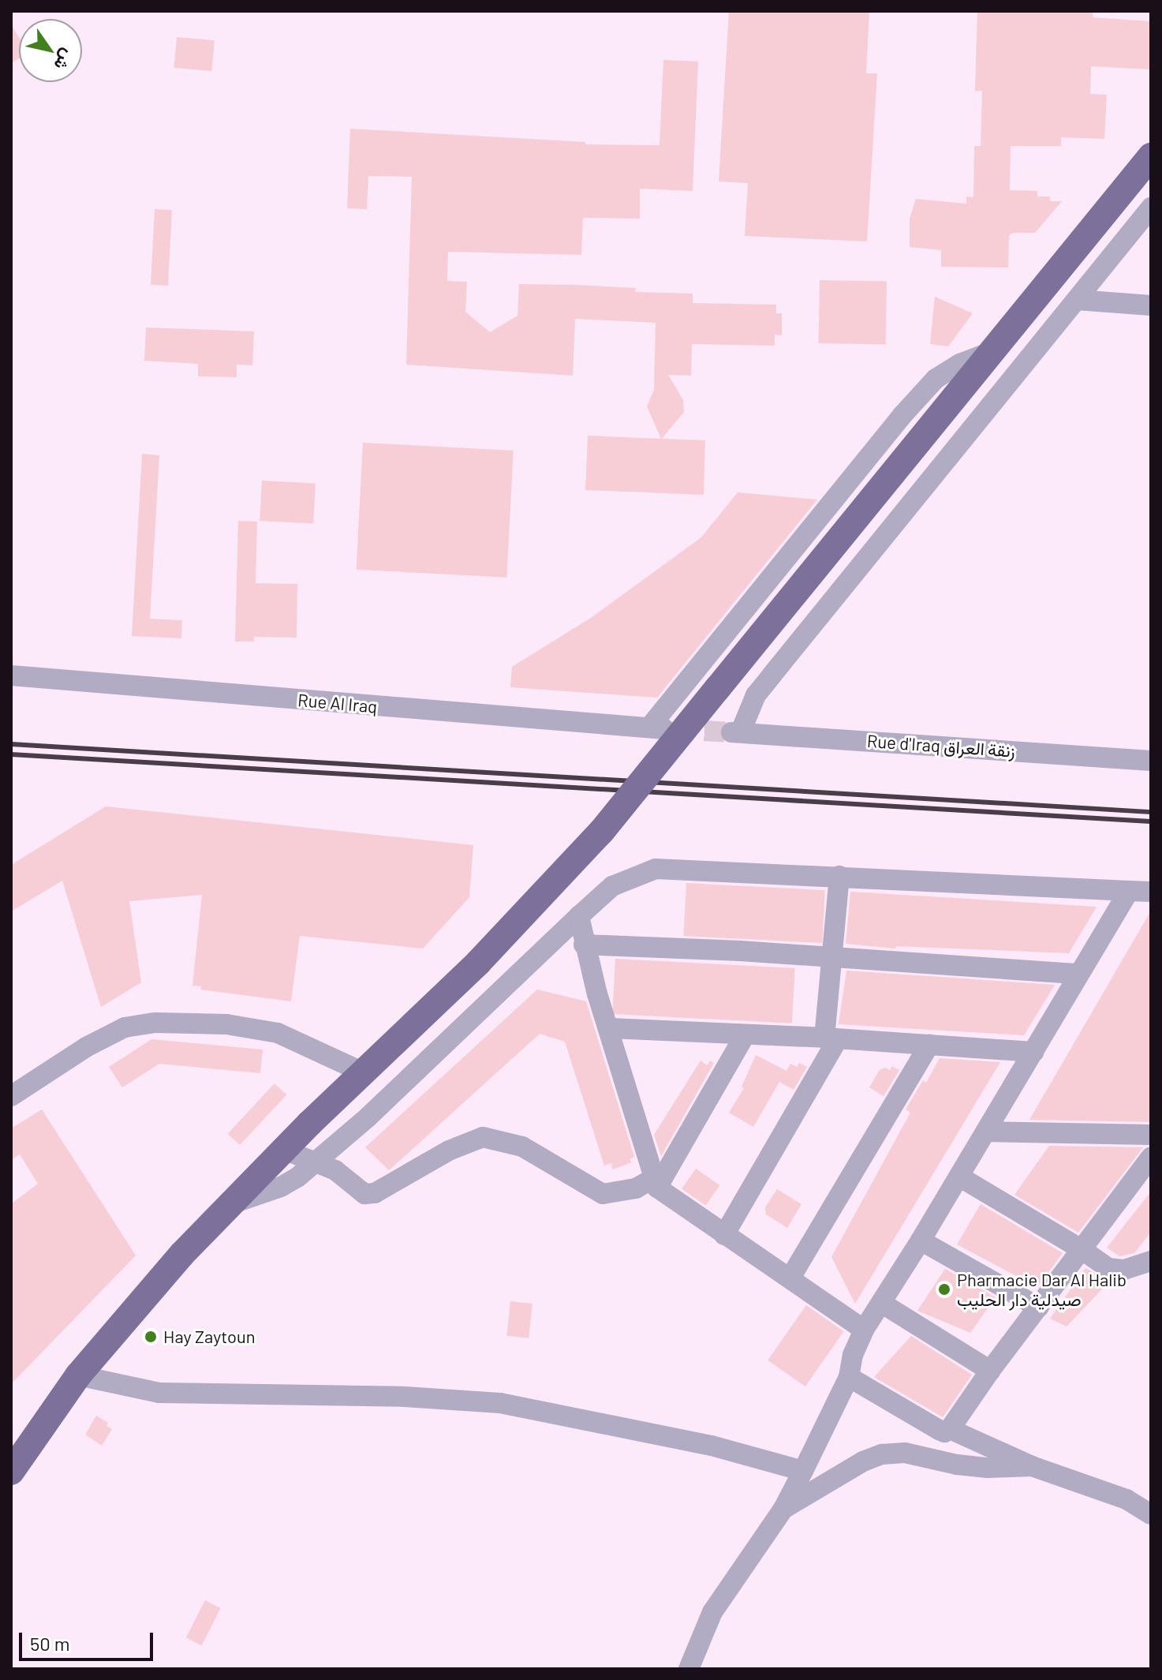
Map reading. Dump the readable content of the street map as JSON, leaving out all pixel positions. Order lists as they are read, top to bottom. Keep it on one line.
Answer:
{"streets":{"street":["Rue Al Iraq","Rue d'Iraq زنقة العراق"]},"places":["Pharmacie Dar Al Halib صيدلية دار الحليب","Hay Zaytoun"],"scale_bar":"50 m","north":"bottom right"}
